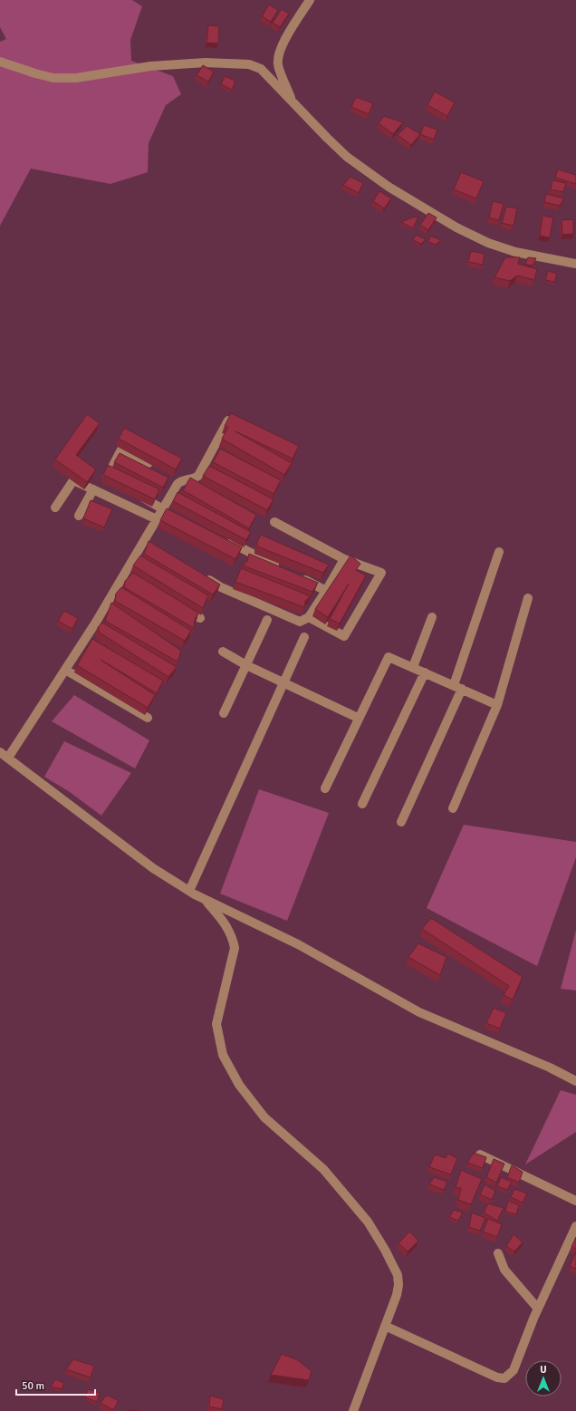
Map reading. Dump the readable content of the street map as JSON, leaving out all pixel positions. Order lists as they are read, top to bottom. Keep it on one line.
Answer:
{"scale_bar":"50 m","north":"top"}
